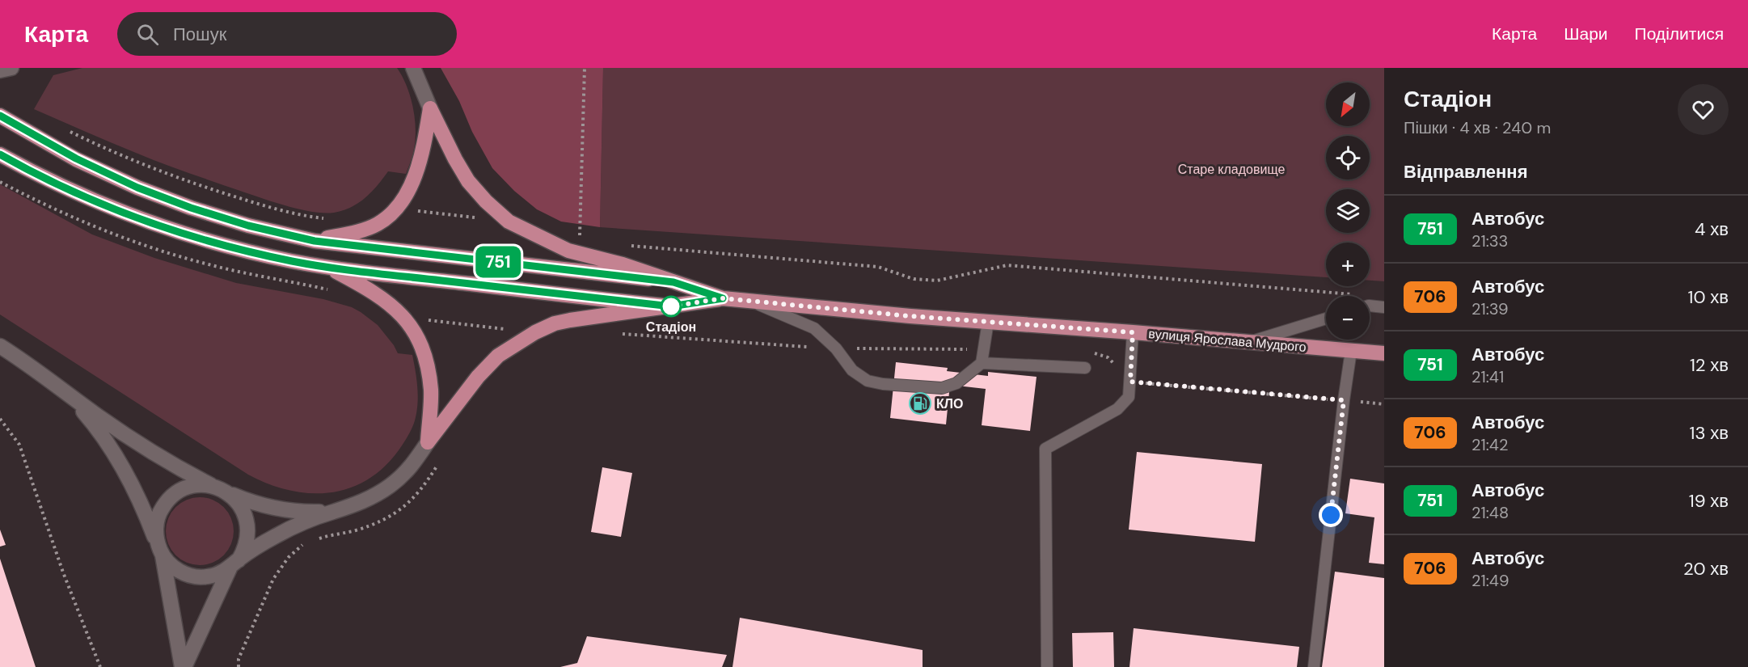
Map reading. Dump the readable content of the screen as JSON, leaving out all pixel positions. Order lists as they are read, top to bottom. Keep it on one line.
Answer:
{"streets":{"main road":["вулиця Ярослава Мудрого"]},"parks":["Старе кладовище"],"places":{"other":["Стадіон"],"fuel station":["КЛО"]},"lines":["bus line 751"],"north":"bottom left","page":{"header":"Карта","search":"Пошук","nav":["Карта","Шари","Поділитися"],"on_map":"751","heading":[["Стадіон","Пішки · 4 хв · 240 m"],"Відправлення"],"map_buttons":["+","−"],"list":[{"mark":"751","name":"Автобус","note":"21:33","value":"4 хв"},{"mark":"706","name":"Автобус","note":"21:39","value":"10 хв"},{"mark":"751","name":"Автобус","note":"21:41","value":"12 хв"},{"mark":"706","name":"Автобус","note":"21:42","value":"13 хв"},{"mark":"751","name":"Автобус","note":"21:48","value":"19 хв"},{"mark":"706","name":"Автобус","note":"21:49","value":"20 хв"}]}}
